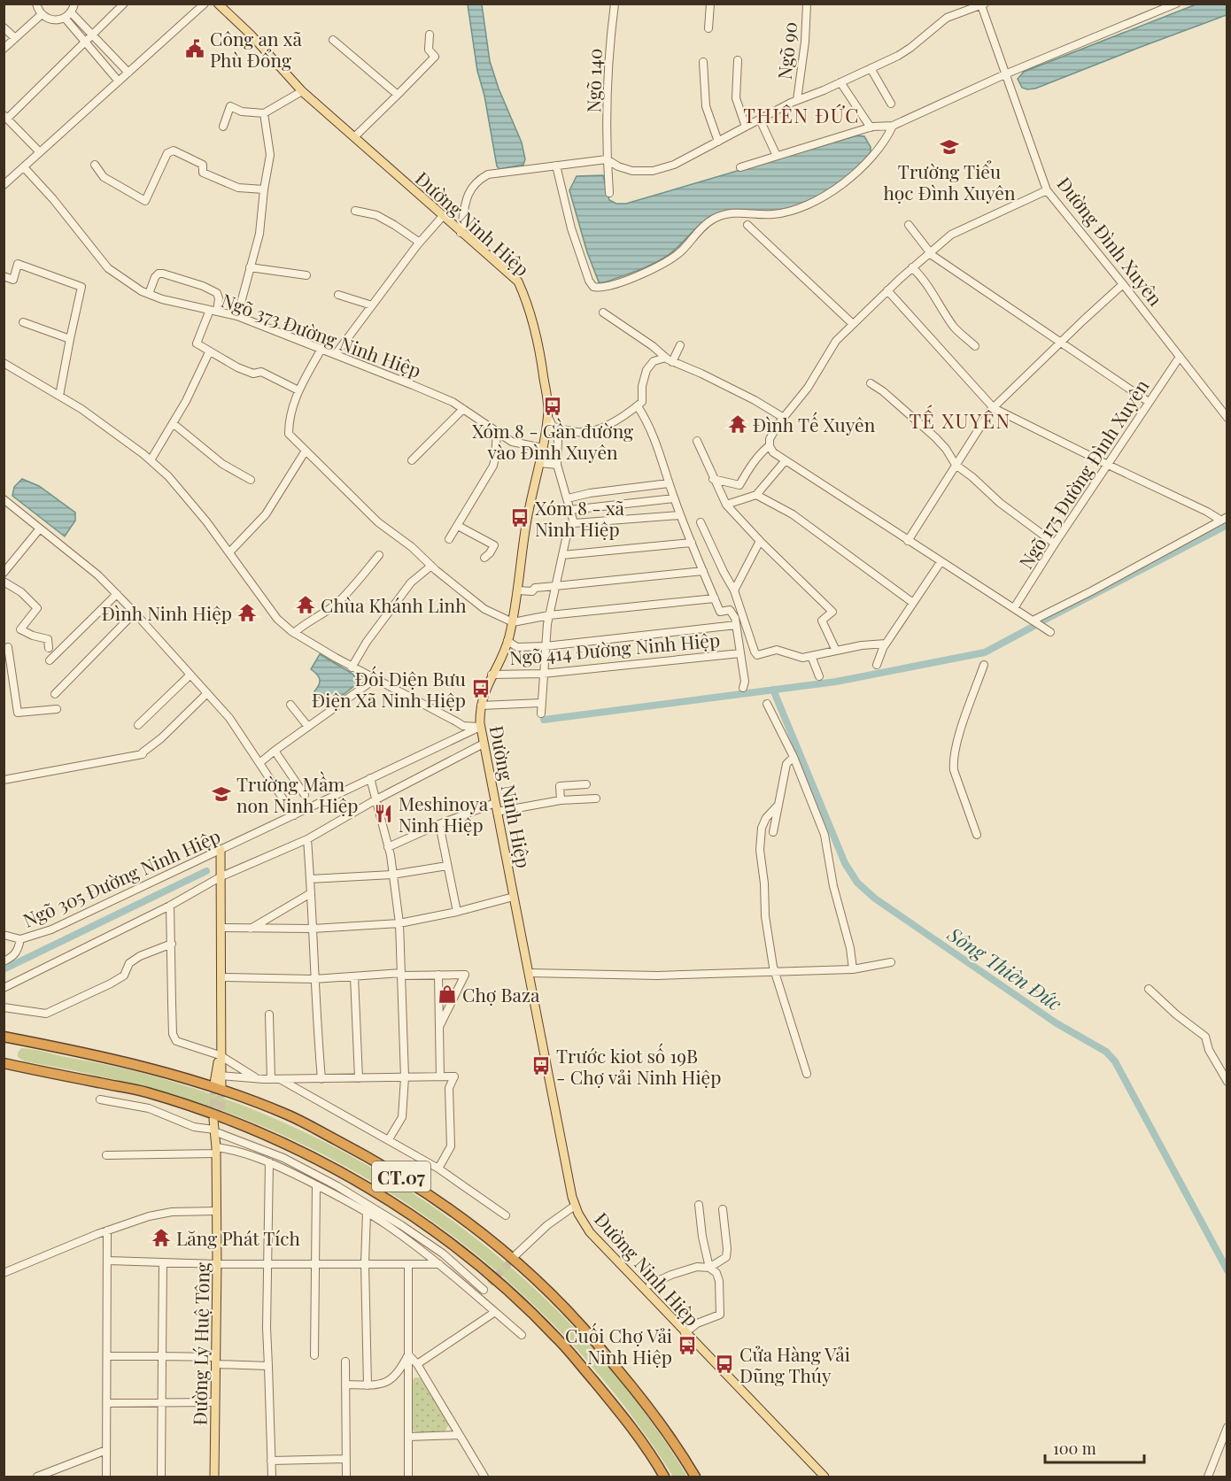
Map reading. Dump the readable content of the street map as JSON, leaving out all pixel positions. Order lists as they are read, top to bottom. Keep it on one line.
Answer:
{"streets":{"highway":["CT.07"],"main road":["Đường Ninh Hiệp","Đường Lý Huệ Tông"],"street":["Ngõ 90","Ngõ 140","Đường Đình Xuyên","Ngõ 373 Đường Ninh Hiệp","Ngõ 175 Đường Đình Xuyên","Ngõ 414 Đường Ninh Hiệp","Ngõ 305 Đường Ninh Hiệp"]},"crossings":[["Đường Ninh Hiệp","Ngõ 373 Đường Ninh Hiệp"],["Đường Ninh Hiệp","Ngõ 414 Đường Ninh Hiệp"],["Đường Ninh Hiệp","Ngõ 305 Đường Ninh Hiệp"],["Đường Đình Xuyên","Ngõ 175 Đường Đình Xuyên"]],"districts":["THIÊN ĐỨC","TẾ XUYÊN"],"water":["Sông Thiên Đức"],"places":{"public building":["Công an xã Phù Đổng"],"school or university":["Trường Tiểu học Đình Xuyên","Trường Mầm non Ninh Hiệp"],"bus stop":["Xóm 8 - Gần đường vào Đình Xuyên","Xóm 8 - xã Ninh Hiệp","Đối Diện Bưu Điện Xã Ninh Hiệp","Trước kiot số 19B - Chợ vải Ninh Hiệp","Cuối Chợ Vải Ninh Hiệp","Cửa Hàng Vải Dũng Thúy"],"temple":["Đình Tế Xuyên","Chùa Khánh Linh","Đình Ninh Hiệp","Lăng Phát Tích"],"restaurant":["Meshinoya Ninh Hiệp"],"shop":["Chợ Baza"]},"scale_bar":"100 m"}
